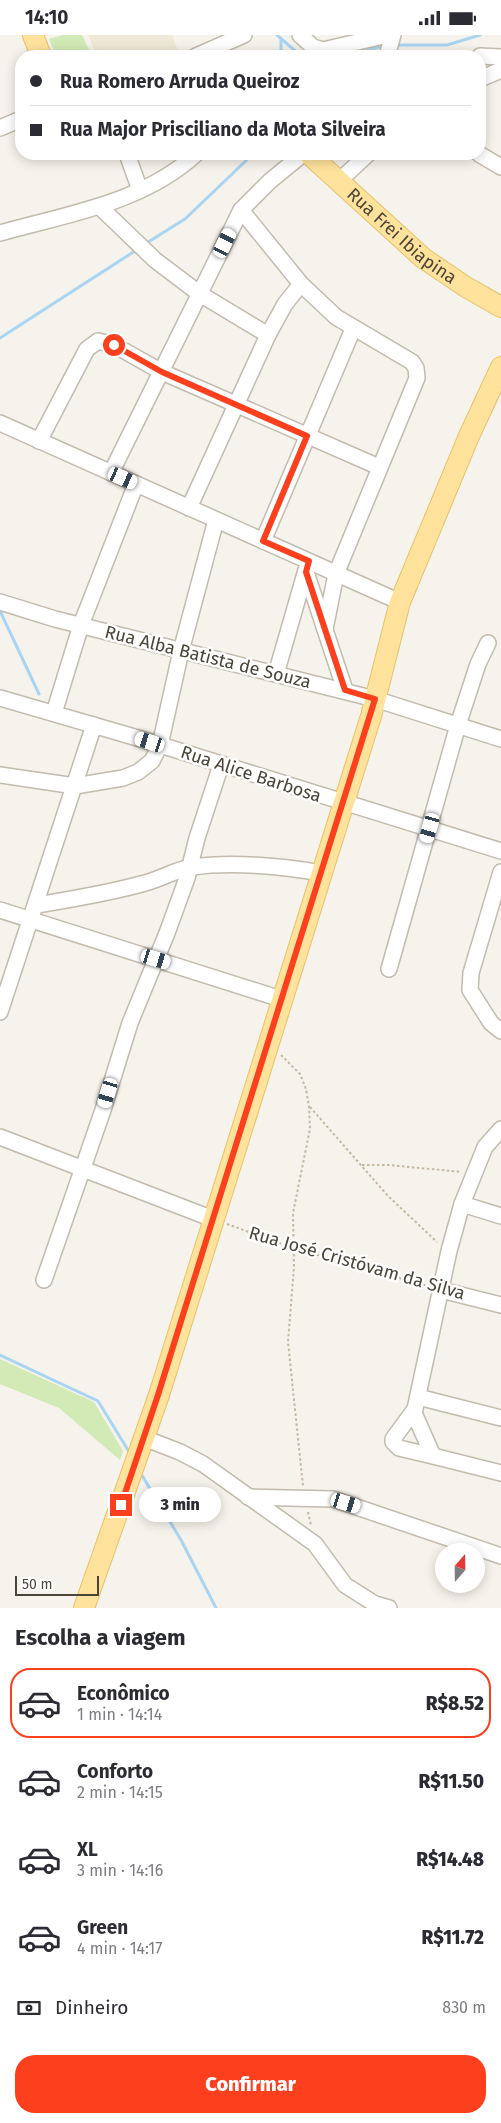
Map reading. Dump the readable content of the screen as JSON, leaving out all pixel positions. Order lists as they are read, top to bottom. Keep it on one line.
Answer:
{"streets":{"main road":["Rua Frei Ibiapina"],"street":["Rua Alba Batista de Souza","Rua Alice Barbosa","Rua José Cristóvam da Silva"]},"scale_bar":"50 m","north":"top","page":{"status":"14:10","banner":["Rua Romero Arruda Queiroz","Rua Major Prisciliano da Mota Silveira"],"bubble":"3 min","scale":"50 m","heading":"Escolha a viagem","list":[{"name":"Econômico","note":"1 min · 14:14","value":"R$8.52"},{"name":"Conforto","note":"2 min · 14:15","value":"R$11.50"},{"name":"XL","note":"3 min · 14:16","value":"R$14.48"},{"name":"Green","note":"4 min · 14:17","value":"R$11.72"}],"pay":["Dinheiro","830 m"],"buttons":"Confirmar"}}
